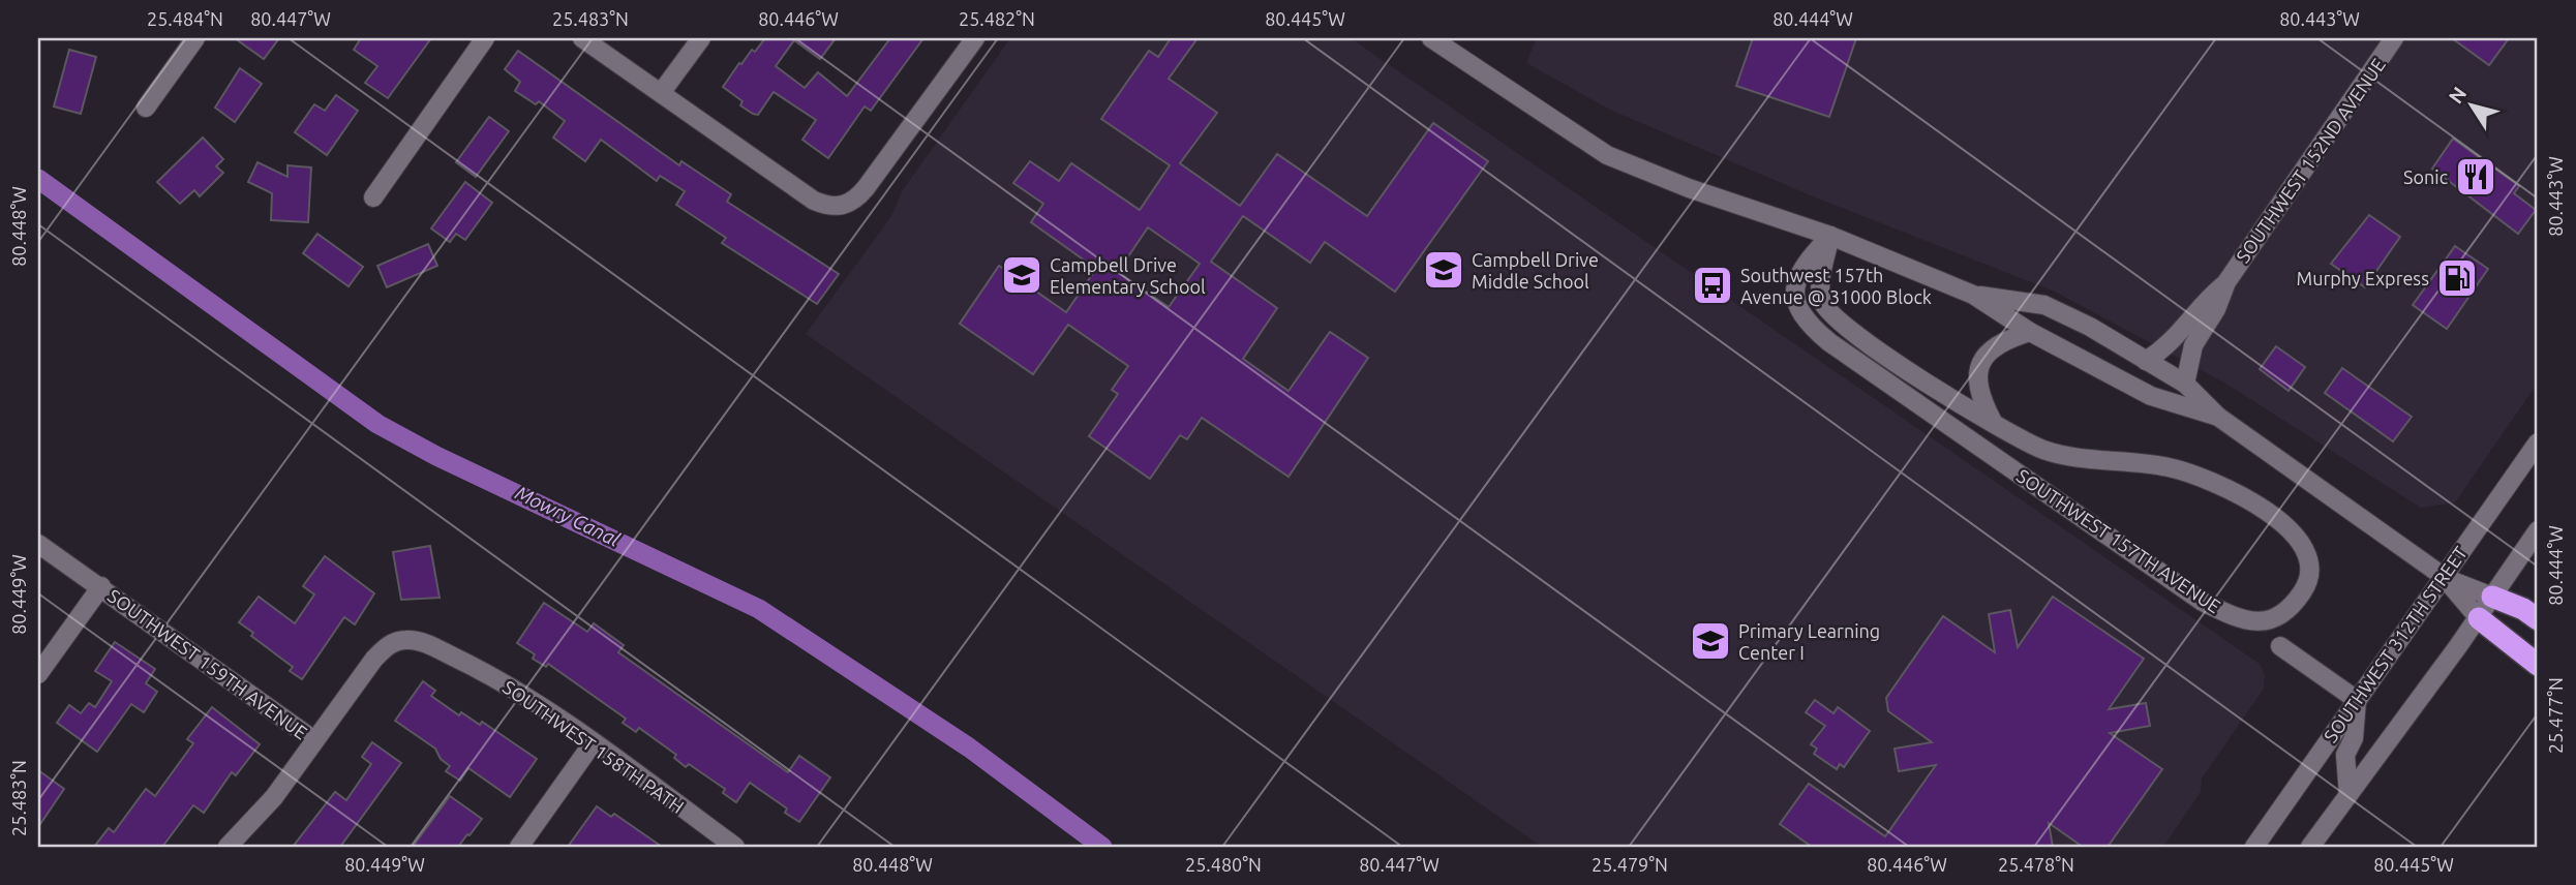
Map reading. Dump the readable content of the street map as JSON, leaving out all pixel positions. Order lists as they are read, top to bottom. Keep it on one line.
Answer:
{"streets":{"street":["SOUTHWEST 152ND AVENUE","SOUTHWEST 157TH AVENUE","SOUTHWEST 312TH STREET","SOUTHWEST 159TH AVENUE","SOUTHWEST 158TH PATH"]},"crossings":[["SOUTHWEST 159TH AVENUE","SOUTHWEST 158TH PATH"]],"water":["Mowry Canal"],"places":{"restaurant":["Sonic"],"school or university":["Campbell Drive Middle School","Campbell Drive Elementary School","Primary Learning Center I"],"fuel station":["Murphy Express"],"bus stop":["Southwest 157th Avenue @ 31000 Block"]},"north":"top left","coordinates":["25.484°N","80.447°W","25.483°N","80.446°W","25.482°N","80.445°W","80.444°W","80.443°W","80.448°W","80.449°W","25.477°N","25.480°N","25.479°N","25.478°N"]}
